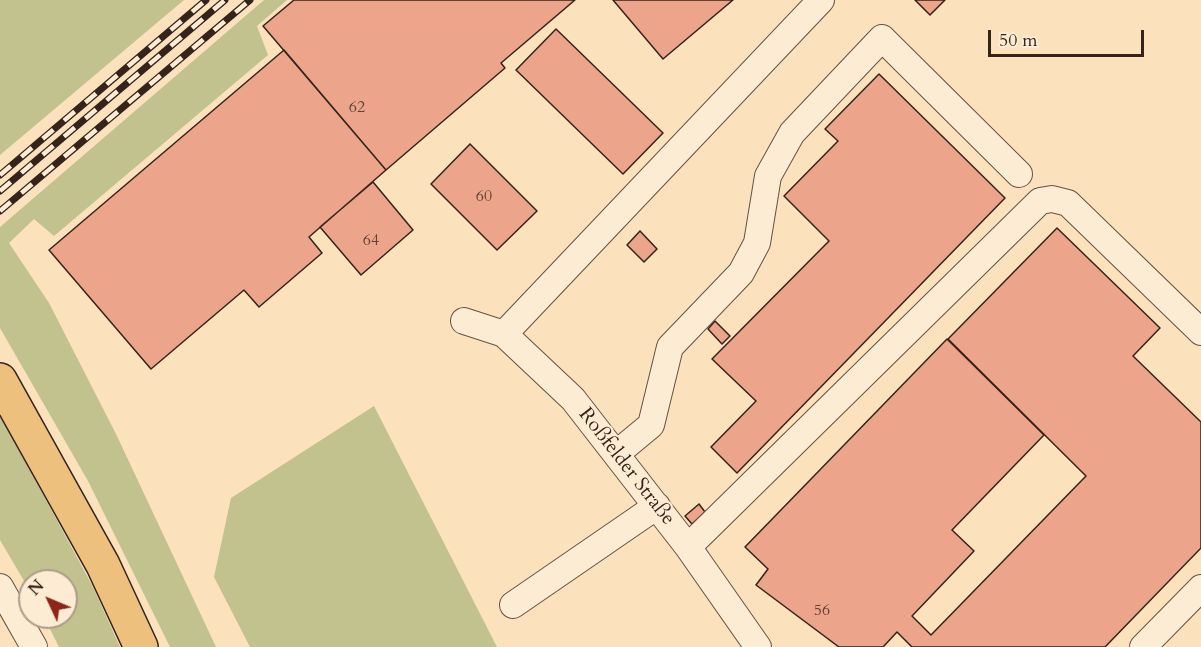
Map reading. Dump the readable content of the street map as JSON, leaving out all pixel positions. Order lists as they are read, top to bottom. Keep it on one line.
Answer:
{"streets":{"street":["Roßfelder Straße"]},"house_numbers":["62","60","64","56"],"scale_bar":"50 m","north":"top left"}
